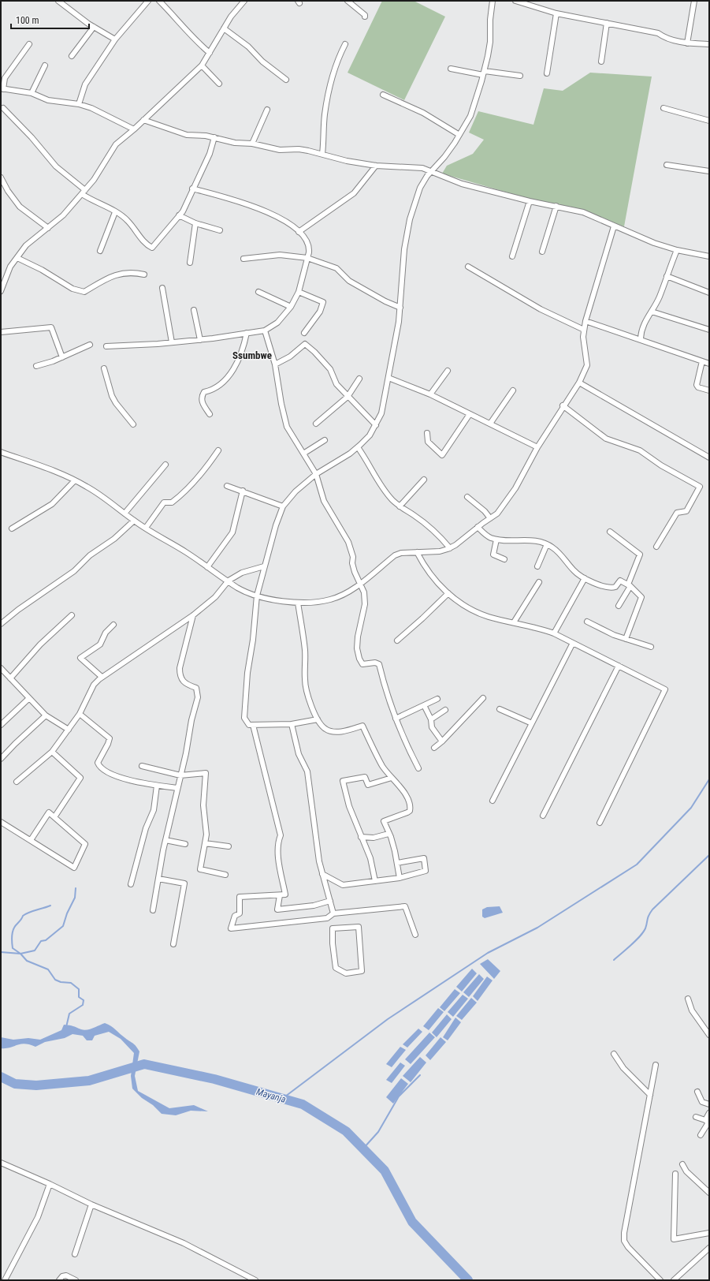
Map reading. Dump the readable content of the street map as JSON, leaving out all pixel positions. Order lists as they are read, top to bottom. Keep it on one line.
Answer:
{"districts":["Ssumbwe"],"water":["Mayanja"],"scale_bar":"100 m"}
